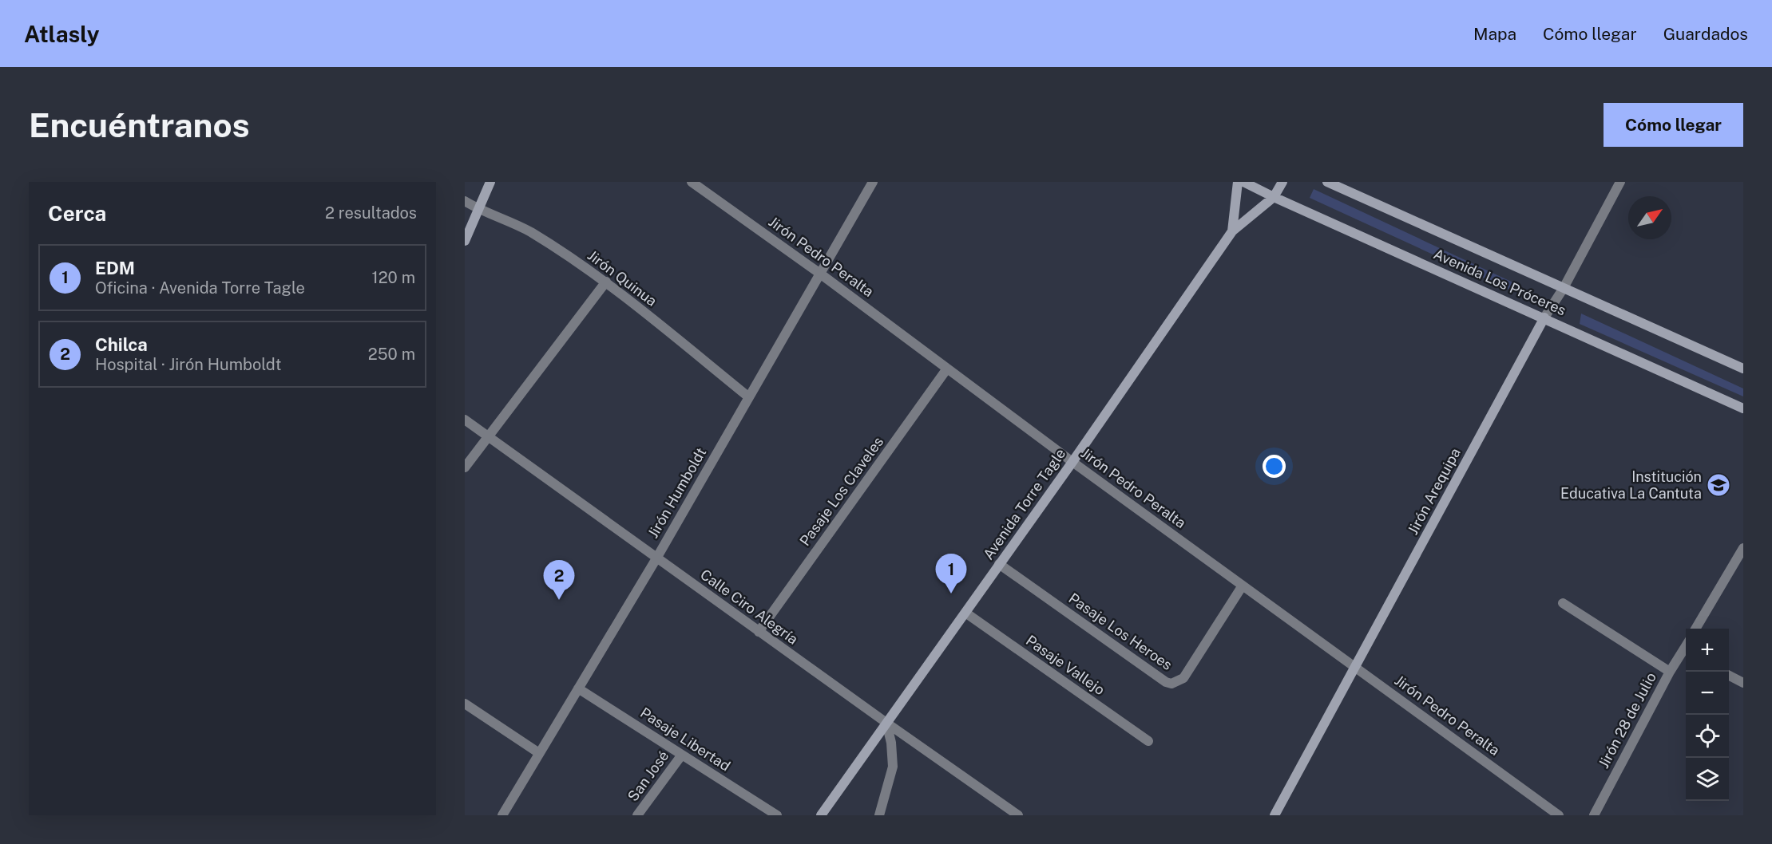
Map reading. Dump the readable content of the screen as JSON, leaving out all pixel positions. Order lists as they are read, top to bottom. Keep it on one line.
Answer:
{"streets":{"street":["Jirón Pedro Peralta","Jirón Quinua","Avenida Los Próceres","Pasaje Los Claveles","Jirón Arequipa","Jirón Humboldt","Avenida Torre Tagle","Calle Ciro Alegría","Pasaje Los Heroes","Pasaje Vallejo","Jirón 28 de Julio","Pasaje Libertad","San José"]},"crossings":[["Jirón Pedro Peralta","Pasaje Los Claveles"],["Jirón Pedro Peralta","Jirón Arequipa"],["Jirón Pedro Peralta","Jirón Humboldt"],["Jirón Pedro Peralta","Avenida Torre Tagle"],["Jirón Pedro Peralta","Pasaje Los Heroes"],["Jirón Quinua","Jirón Humboldt"],["Avenida Los Próceres","Jirón Arequipa"],["Avenida Los Próceres","Avenida Torre Tagle"],["Pasaje Los Claveles","Calle Ciro Alegría"],["Jirón Humboldt","Calle Ciro Alegría"],["Jirón Humboldt","Pasaje Libertad"],["Avenida Torre Tagle","Calle Ciro Alegría"],["Avenida Torre Tagle","Pasaje Los Heroes"],["Avenida Torre Tagle","Pasaje Vallejo"],["Pasaje Libertad","San José"]],"places":{"school or university":["Institución Educativa La Cantuta"]},"north":"top right","page":{"header":"Atlasly","nav":["Mapa","Cómo llegar","Guardados"],"buttons":"Cómo llegar","title":"Encuéntranos","heading":["Cerca","2 resultados"],"list":[{"mark":"1","name":"EDM","note":"Oficina · Avenida Torre Tagle","value":"120 m"},{"mark":"2","name":"Chilca","note":"Hospital · Jirón Humboldt","value":"250 m"}],"pins":["1","2"],"map_buttons":["+","−"]}}
